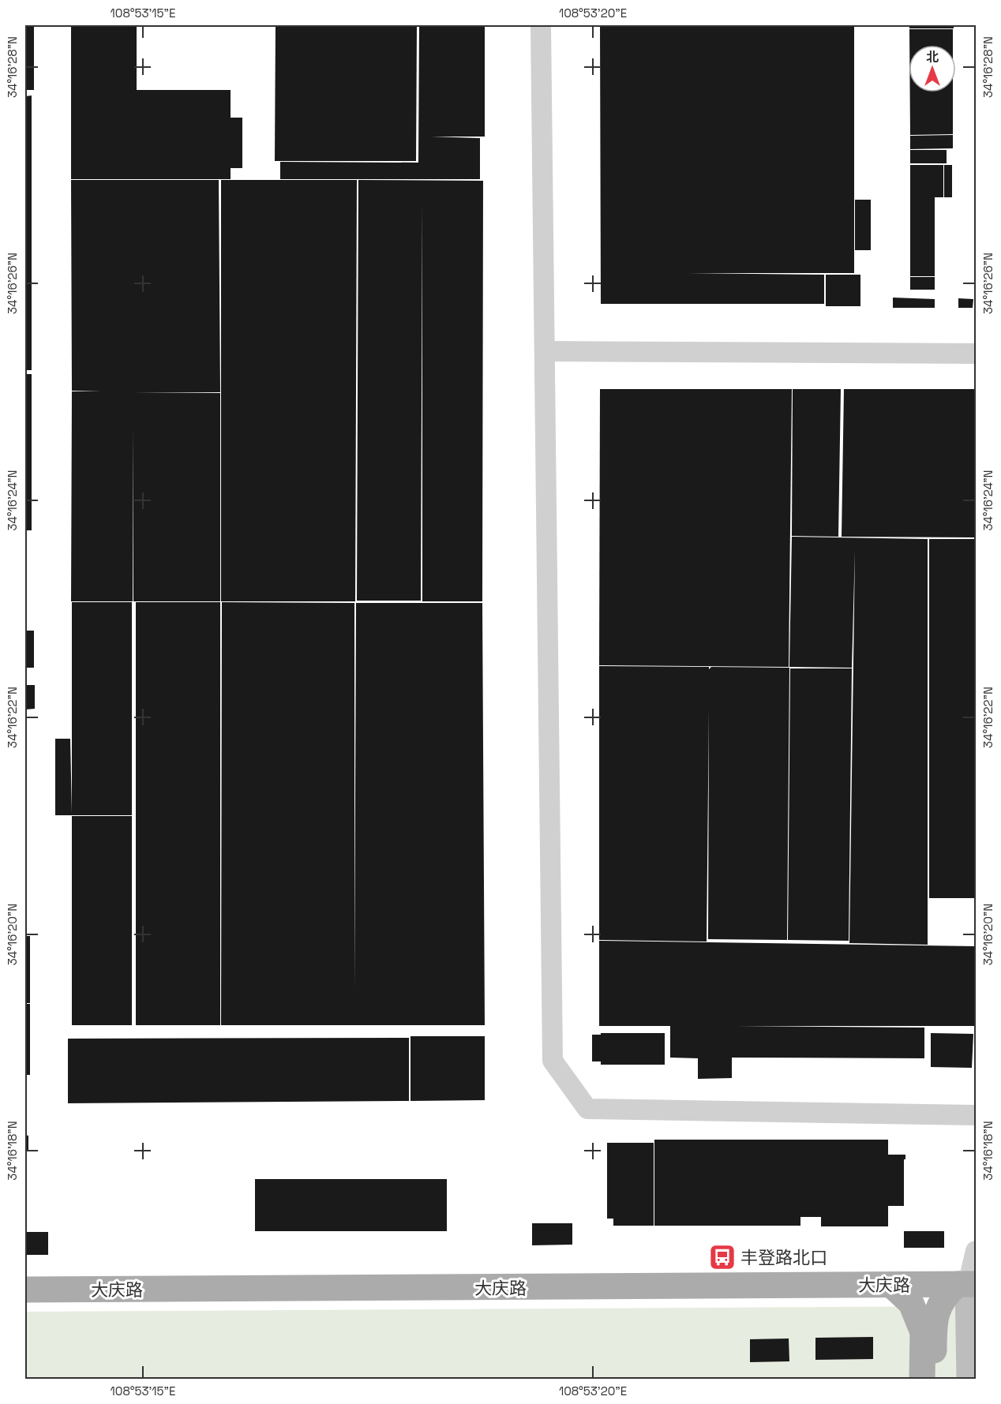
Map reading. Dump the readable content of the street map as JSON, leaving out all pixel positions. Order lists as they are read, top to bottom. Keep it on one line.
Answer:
{"streets":{"main road":["大庆路"]},"places":{"bus stop":["丰登路北口"]},"north":"top","coordinates":["108°53'15\"E","108°53'20\"E","34°16'28\"N","34°16'26\"N","34°16'24\"N","34°16'22\"N","34°16'20\"N","34°16'18\"N"]}
